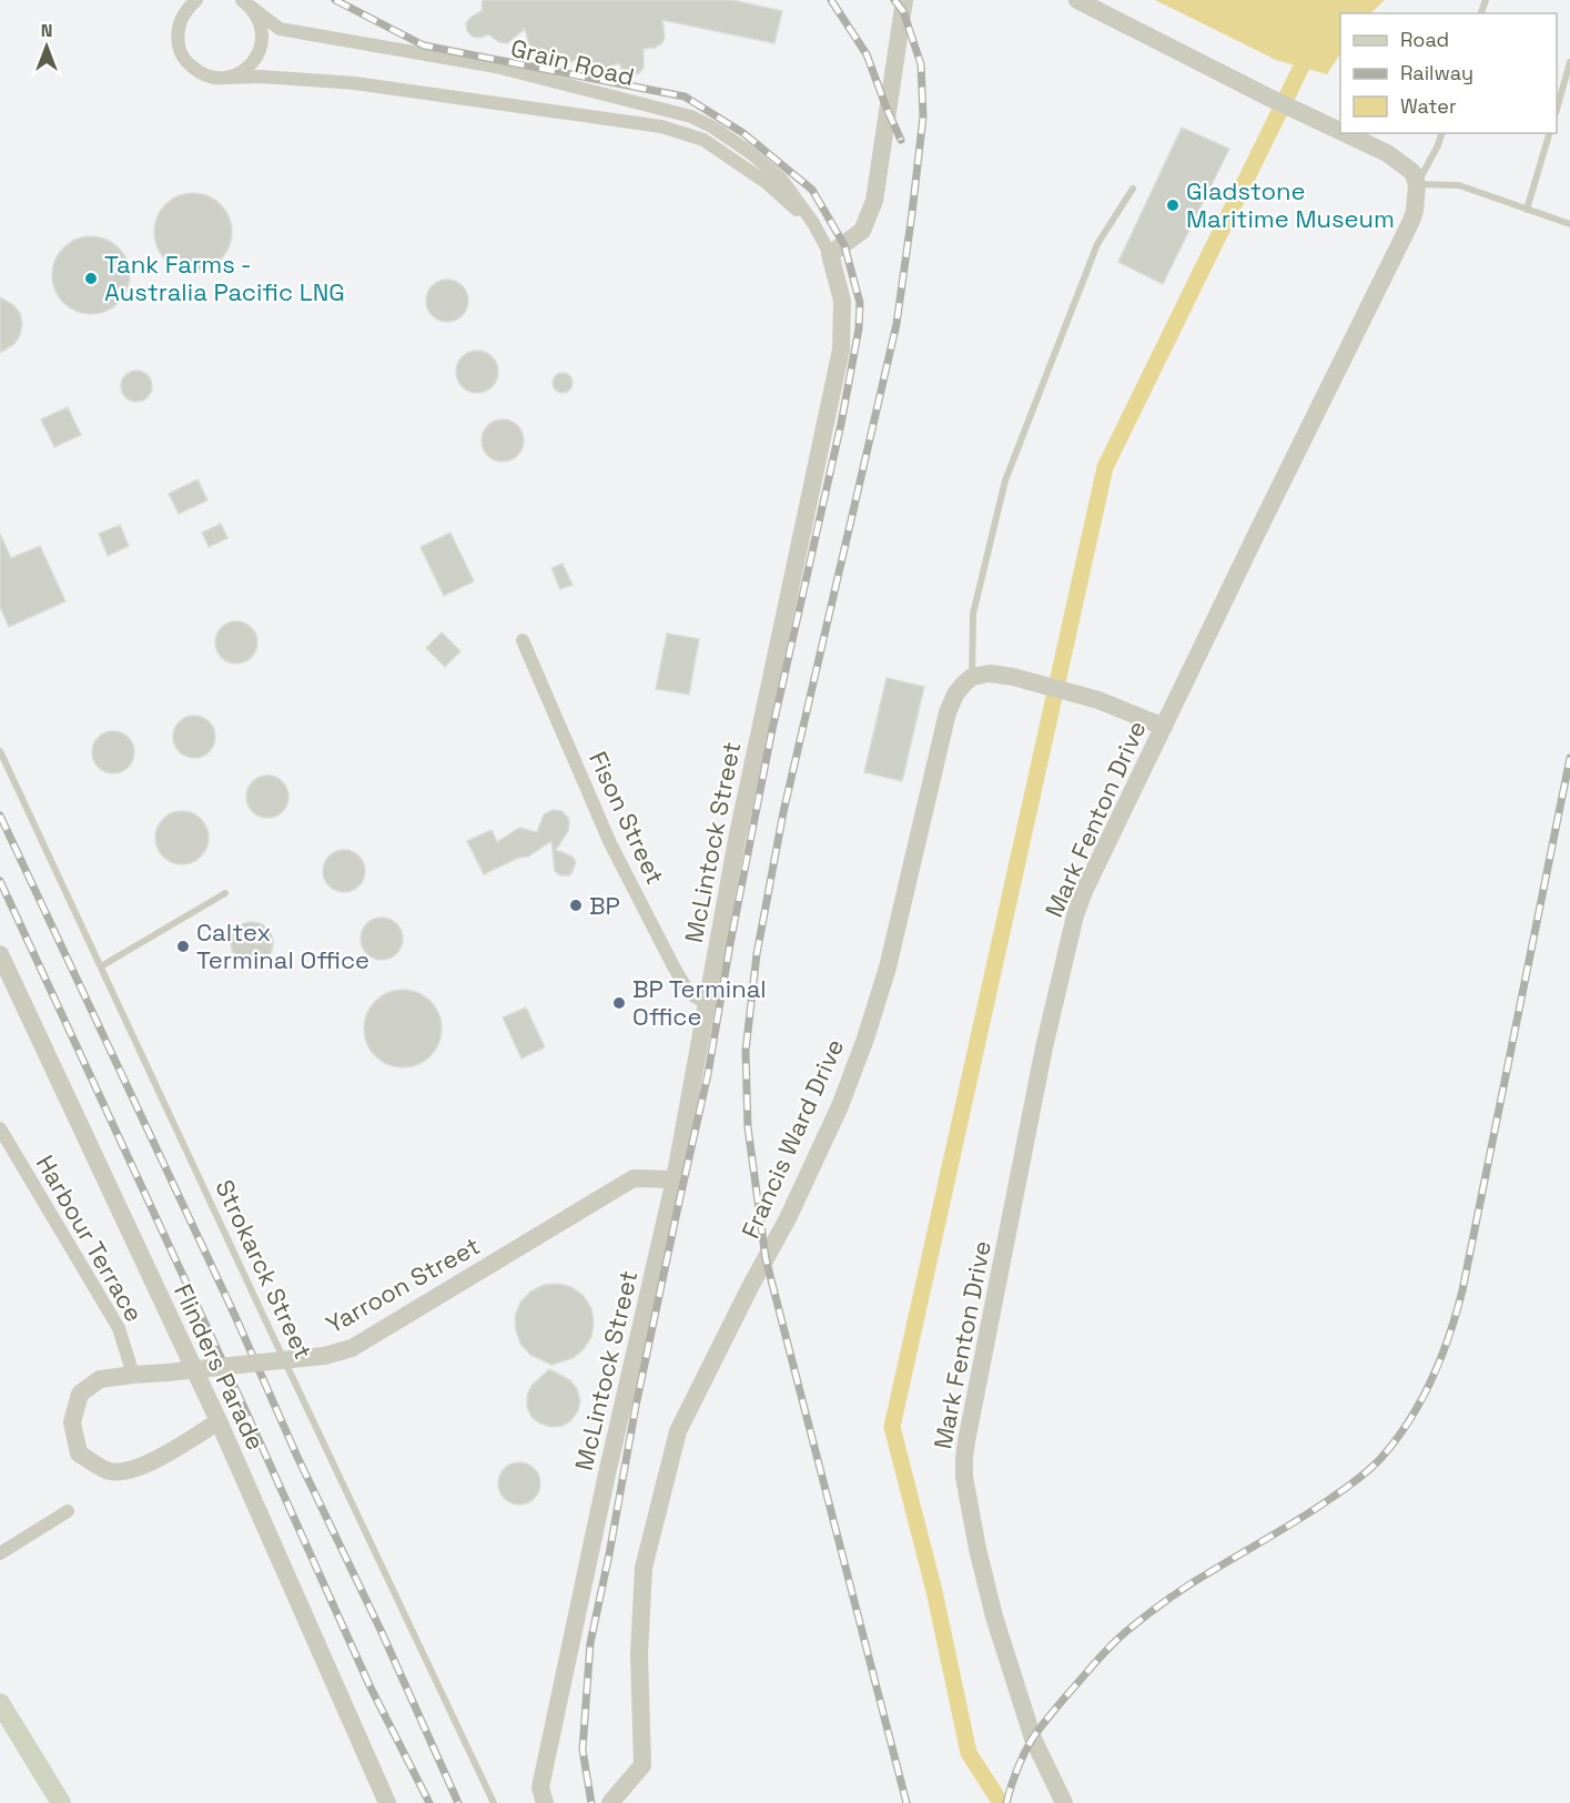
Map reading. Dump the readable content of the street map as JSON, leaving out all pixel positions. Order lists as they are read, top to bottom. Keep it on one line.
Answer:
{"streets":{"street":["Grain Road","Fison Street","Mark Fenton Drive","McLintock Street","Francis Ward Drive","Harbour Terrace","Yarroon Street","Flinders Parade"],"lane":["Strokarck Street"]},"crossings":[["Grain Road","McLintock Street"],["Fison Street","McLintock Street"],["McLintock Street","Yarroon Street"],["Harbour Terrace","Yarroon Street"],["Yarroon Street","Flinders Parade"]],"places":["Gladstone Maritime Museum","Tank Farms - Australia Pacific LNG","BP","Caltex Terminal Office","BP Terminal Office"],"legend":["Road","Railway","Water"],"north":"top"}
